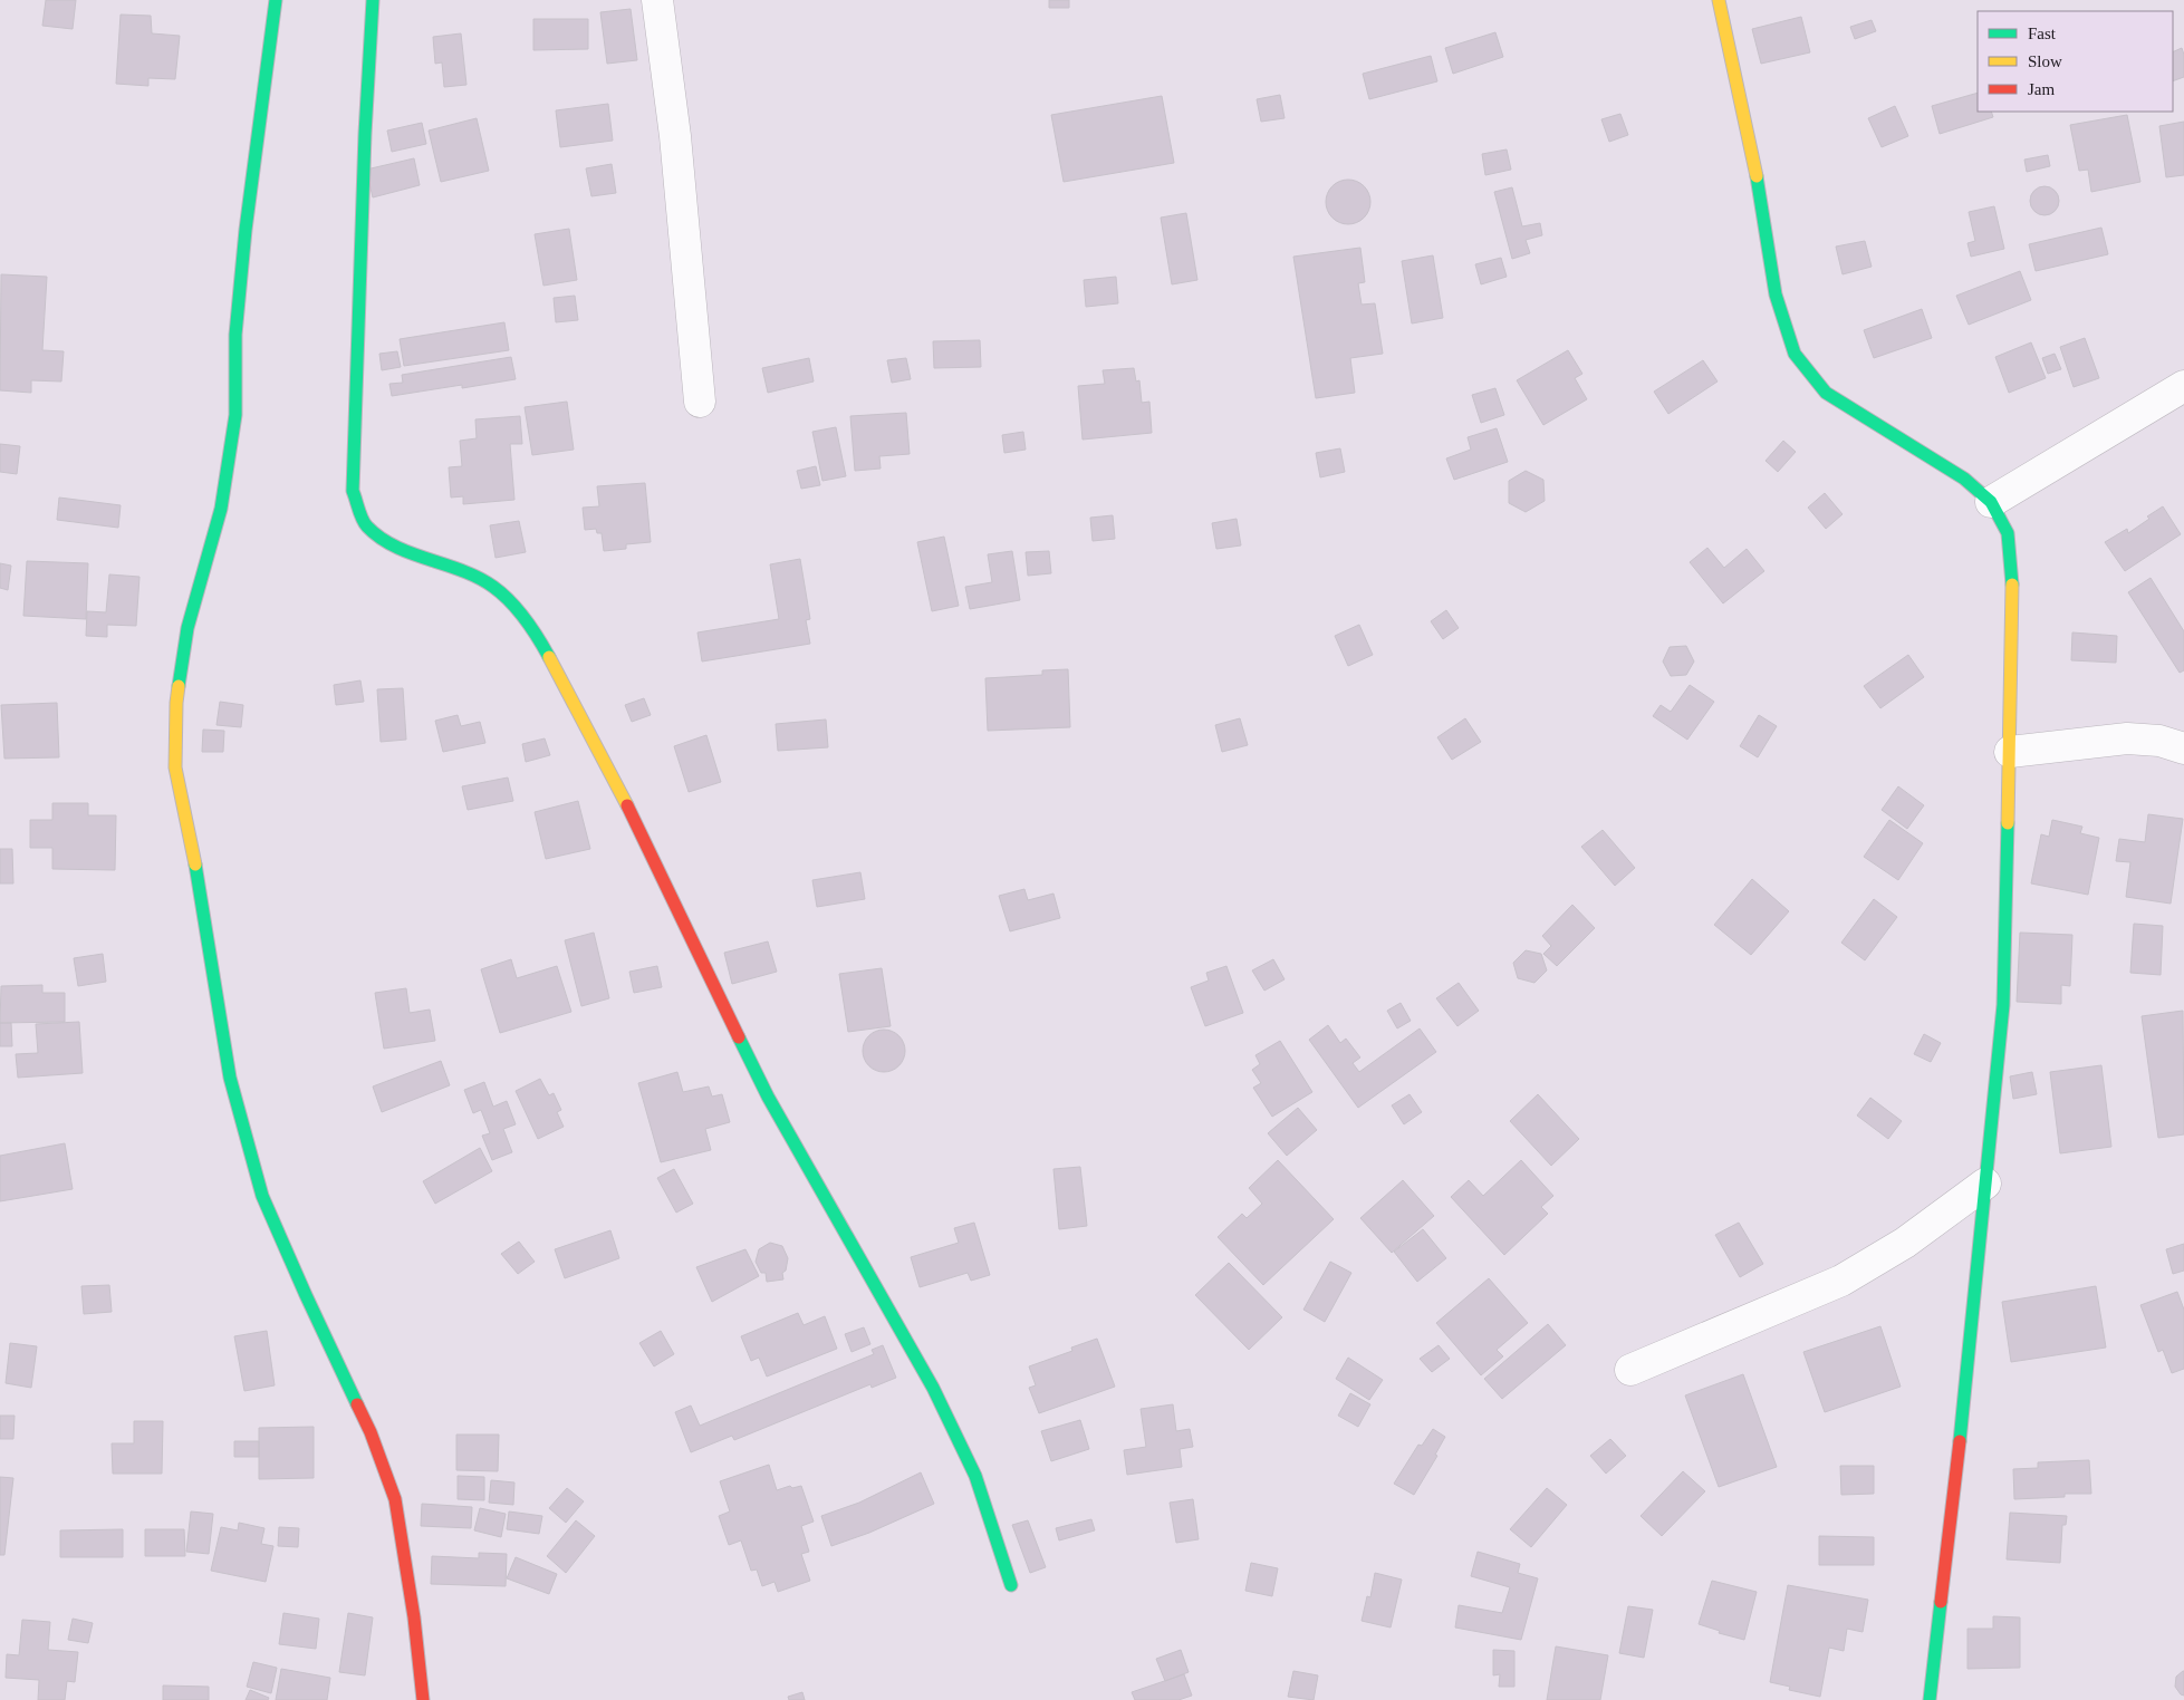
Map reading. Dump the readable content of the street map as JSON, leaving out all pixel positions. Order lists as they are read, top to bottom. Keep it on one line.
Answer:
{"legend":["Fast","Slow","Jam"]}
